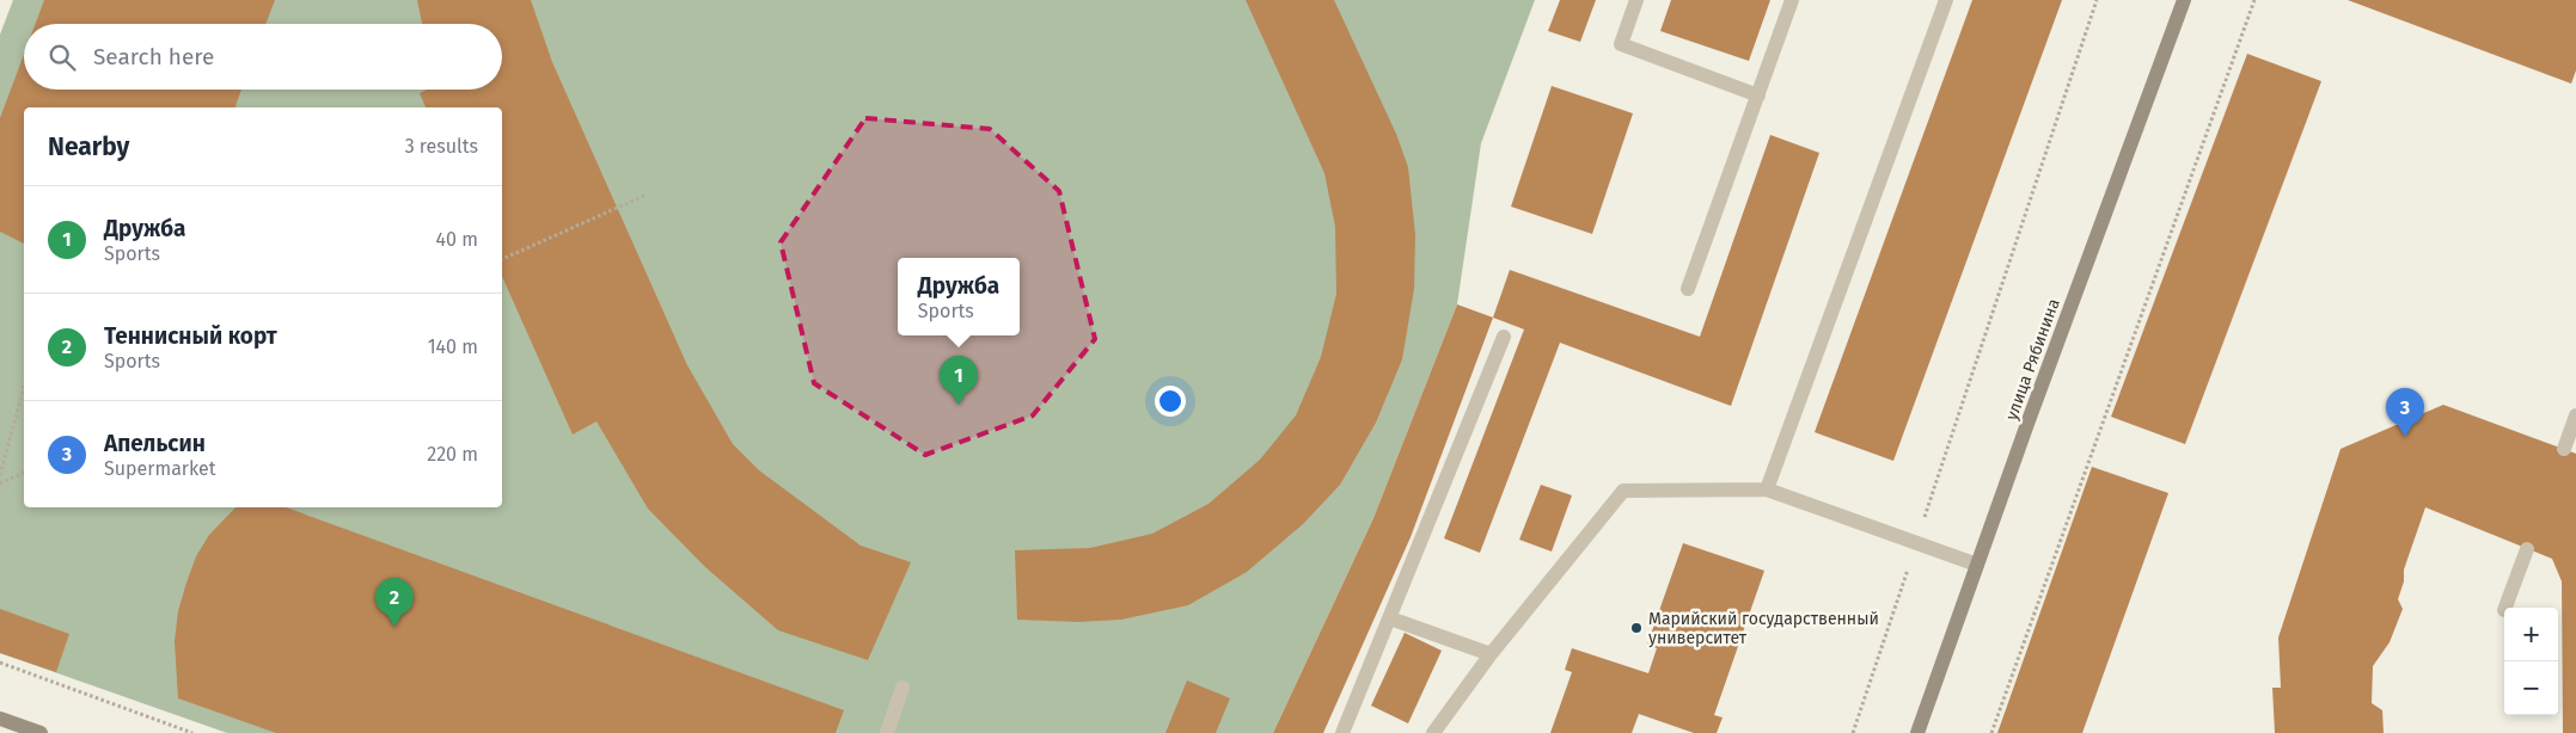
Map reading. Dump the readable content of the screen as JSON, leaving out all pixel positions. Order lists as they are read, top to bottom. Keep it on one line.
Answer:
{"streets":{"street":["улица Рябинина"]},"places":["Марийский государственный университет"],"page":{"search":"Search here","heading":["Nearby","3 results"],"list":[{"mark":"1","name":"Дружба","note":"Sports","value":"40 m"},{"mark":"2","name":"Теннисный корт","note":"Sports","value":"140 m"},{"mark":"3","name":"Апельсин","note":"Supermarket","value":"220 m"}],"popup":["Дружба","Sports"],"pins":["1","3","2"],"map_buttons":["+","−"]}}
